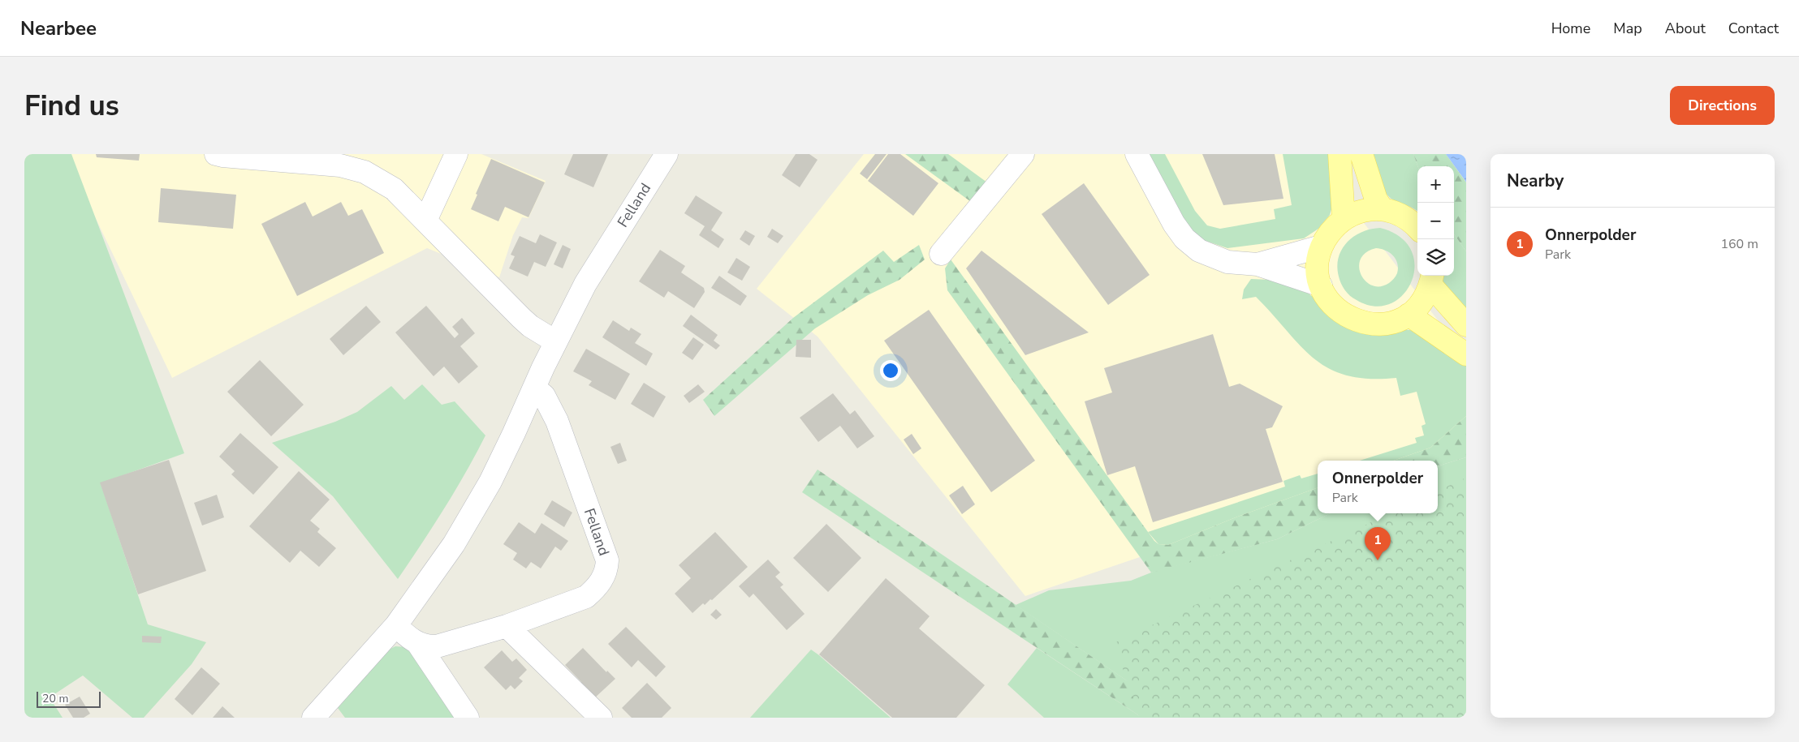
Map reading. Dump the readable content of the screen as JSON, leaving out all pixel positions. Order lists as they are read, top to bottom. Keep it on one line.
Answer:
{"streets":{"street":["Felland"]},"scale_bar":"20 m","page":{"header":"Nearbee","nav":["Home","Map","About","Contact"],"buttons":"Directions","title":"Find us","heading":"Nearby","map_buttons":["+","−"],"list":[{"mark":"1","name":"Onnerpolder","note":"Park","value":"160 m"}],"popup":["Onnerpolder","Park"],"pins":"1","scale":"20 m"}}
